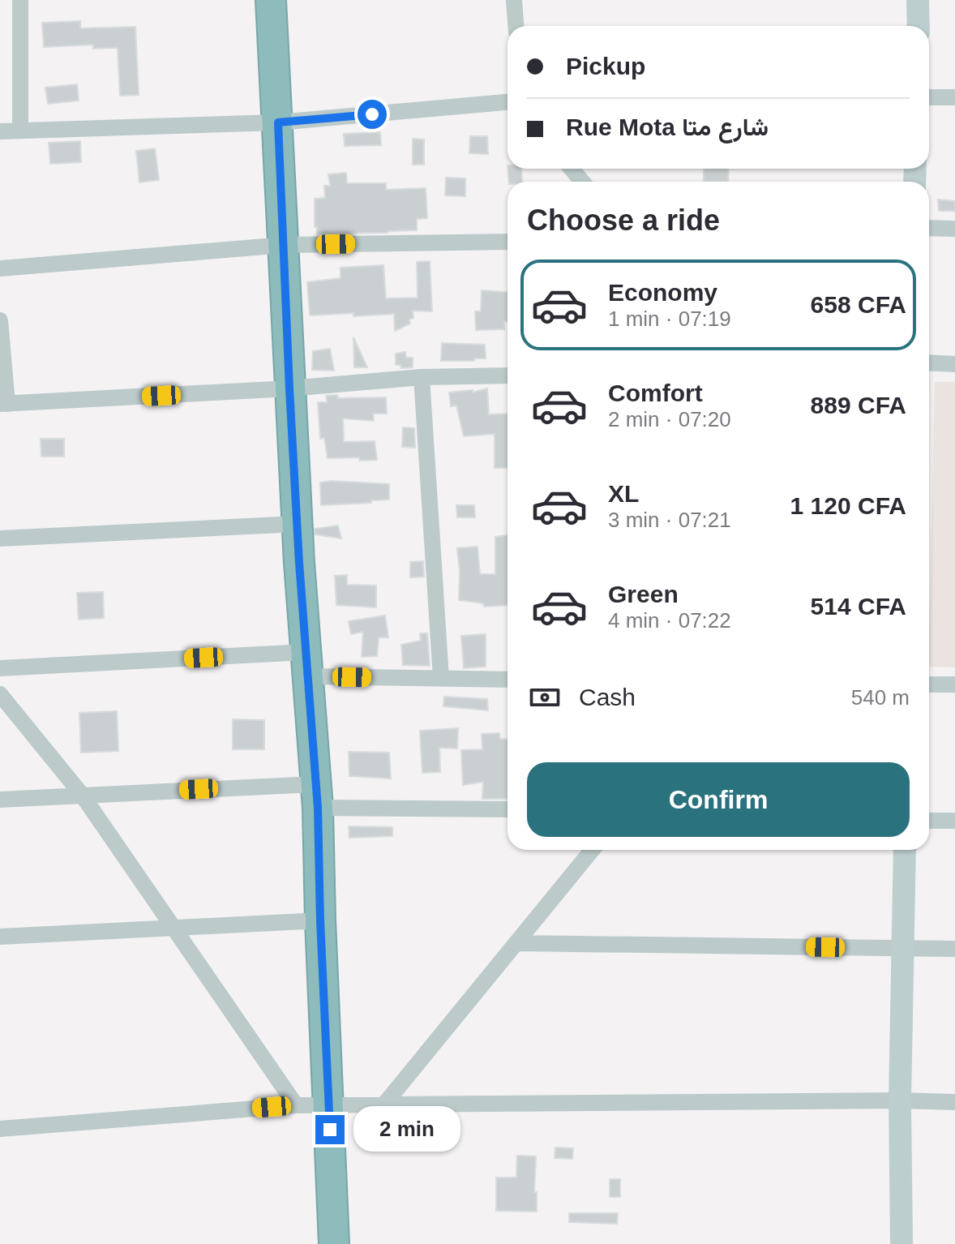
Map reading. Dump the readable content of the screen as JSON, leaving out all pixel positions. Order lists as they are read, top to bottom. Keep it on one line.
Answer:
{"page":{"banner":["Pickup","Rue Mota شارع متا"],"heading":"Choose a ride","list":[{"name":"Economy","note":"1 min · 07:19","value":"658 CFA"},{"name":"Comfort","note":"2 min · 07:20","value":"889 CFA"},{"name":"XL","note":"3 min · 07:21","value":"1 120 CFA"},{"name":"Green","note":"4 min · 07:22","value":"514 CFA"}],"pay":["Cash","540 m"],"buttons":"Confirm","bubble":"2 min"}}
